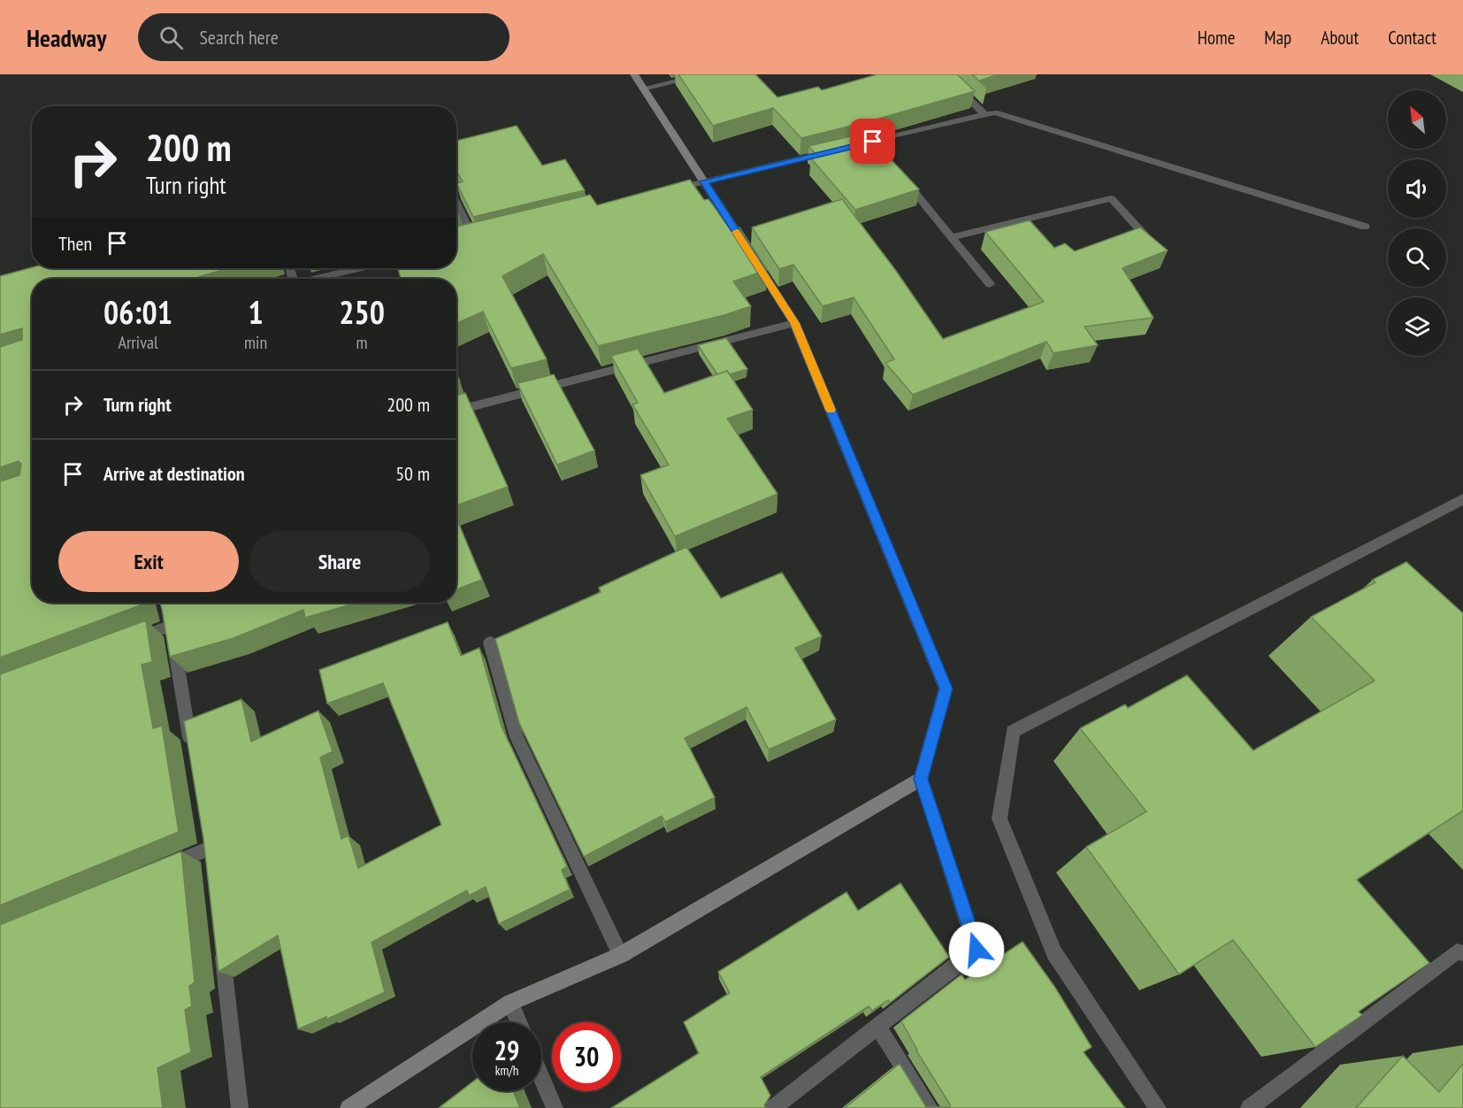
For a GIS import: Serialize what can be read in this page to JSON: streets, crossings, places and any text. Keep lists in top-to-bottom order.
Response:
{
  "north": "top left",
  "page": {
    "header": "Headway",
    "search": "Search here",
    "nav": [
      "Home",
      "Map",
      "About",
      "Contact"
    ],
    "turn": ["200 m", "Turn right"],
    "then": "Then",
    "eta": [
      "06:01",
      "Arrival",
      "1",
      "min",
      "250",
      "m"
    ],
    "list": [
      {
        "name": "Turn right",
        "value": "200 m"
      },
      {
        "name": "Arrive at destination",
        "value": "50 m"
      }
    ],
    "buttons": ["Exit", "Share"],
    "speed": "29 km/h",
    "limit": "30"
  }
}
